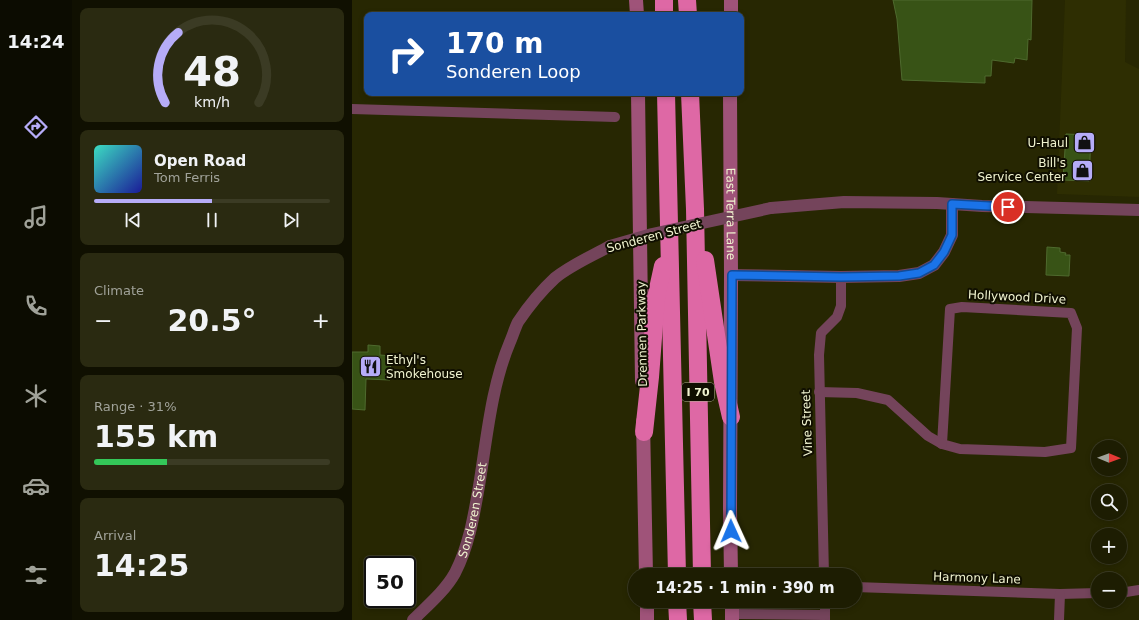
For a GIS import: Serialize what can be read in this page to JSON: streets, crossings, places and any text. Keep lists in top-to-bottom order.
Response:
{
  "streets": {
    "highway": ["I 70"],
    "main road": ["East Terra Lane", "Drennen Parkway"],
    "street": [
      "Sonderen Street",
      "Hollywood Drive",
      "Vine Street",
      "Harmony Lane"
    ]
  },
  "crossings": [
    ["Hollywood Drive", "Vine Street"]
  ],
  "places": {
    "shop": ["U-Haul", "Bill's Service Center"],
    "restaurant": ["Ethyl's Smokehouse"]
  },
  "north": "right",
  "page": {
    "tabs": "14:24",
    "turn": ["170 m", "Sonderen Loop"],
    "song": ["Open Road", "Tom Ferris"],
    "tile": [
      "Climate",
      ["Range · 31%", "155 km"],
      ["Arrival", "14:25"]
    ],
    "heat": ["−", "20.5°", "+"],
    "map_buttons": ["+", "−"],
    "limit": "50",
    "trip": "14:25 · 1 min · 390 m",
    "gauge": ["48", "km/h"]
  }
}
